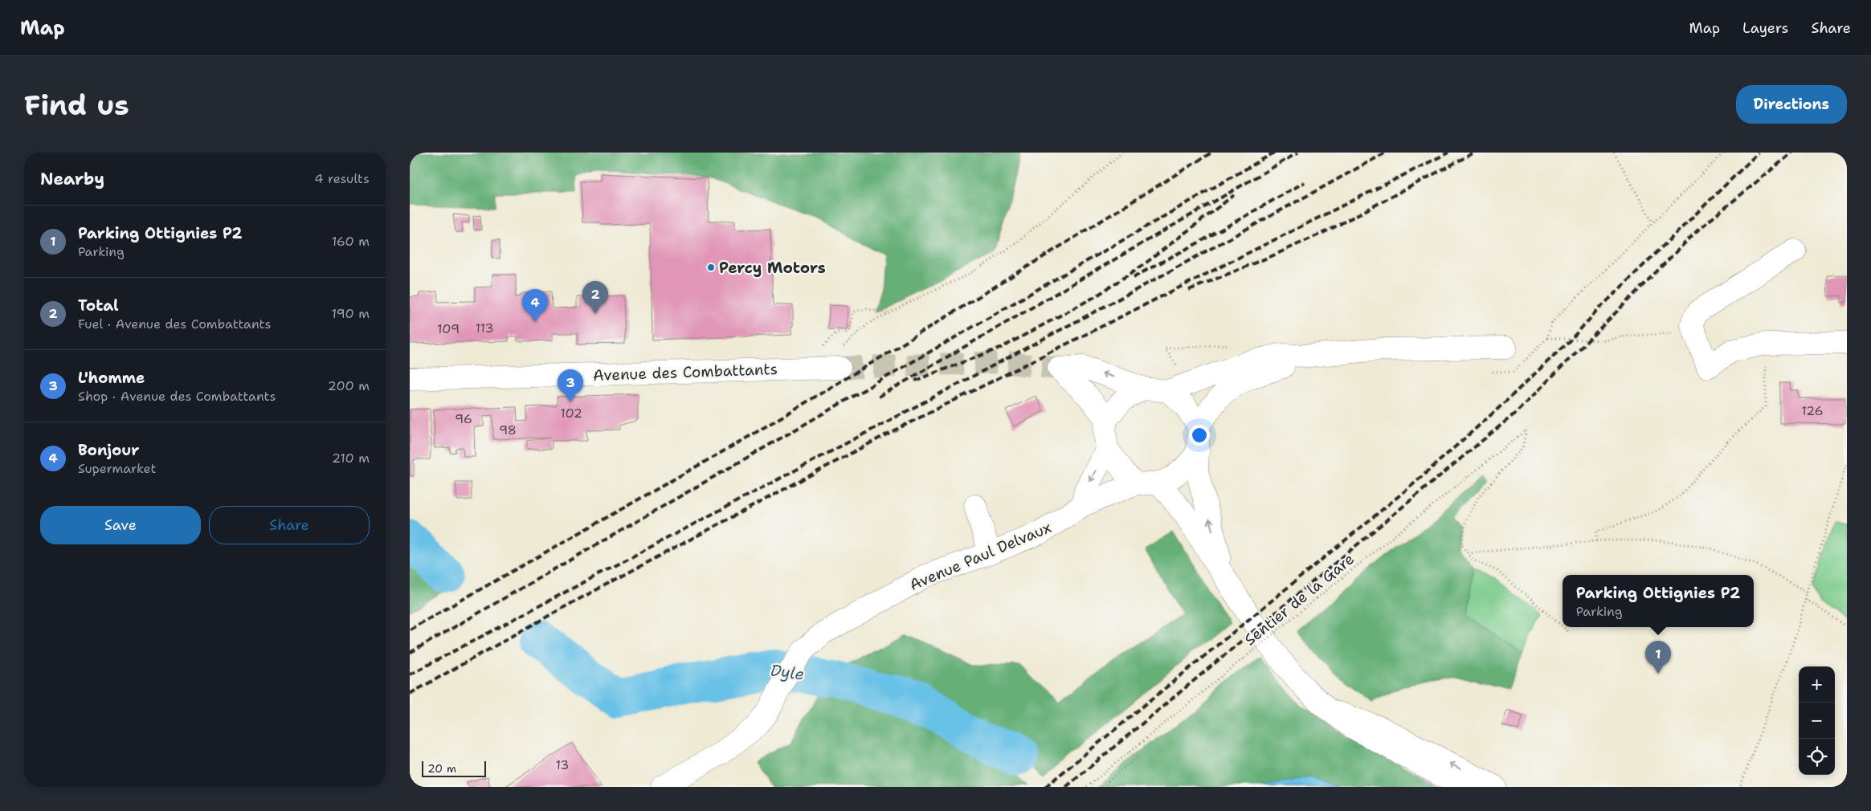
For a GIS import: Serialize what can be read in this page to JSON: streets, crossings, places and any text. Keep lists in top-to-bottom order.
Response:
{
  "streets": {
    "main road": ["Avenue des Combattants", "Avenue Paul Delvaux"],
    "path": ["Sentier de la Gare"]
  },
  "water": ["Dyle"],
  "places": ["Percy Motors"],
  "house_numbers": [
    "113",
    "109",
    "126",
    "102",
    "96",
    "98",
    "13"
  ],
  "scale_bar": "20 m",
  "page": {
    "header": "Map",
    "nav": ["Map", "Layers", "Share"],
    "buttons": [
      "Directions",
      ["Save", "Share"]
    ],
    "title": "Find us",
    "heading": ["Nearby", "4 results"],
    "list": [
      {
        "mark": "1",
        "name": "Parking Ottignies P2",
        "note": "Parking",
        "value": "160 m"
      },
      {
        "mark": "2",
        "name": "Total",
        "note": "Fuel · Avenue des Combattants",
        "value": "190 m"
      },
      {
        "mark": "3",
        "name": "L'homme",
        "note": "Shop · Avenue des Combattants",
        "value": "200 m"
      },
      {
        "mark": "4",
        "name": "Bonjour",
        "note": "Supermarket",
        "value": "210 m"
      }
    ],
    "pins": [
      "2",
      "4",
      "3",
      "1"
    ],
    "popup": ["Parking Ottignies P2", "Parking"],
    "map_buttons": ["+", "−"],
    "scale": "20 m"
  }
}
